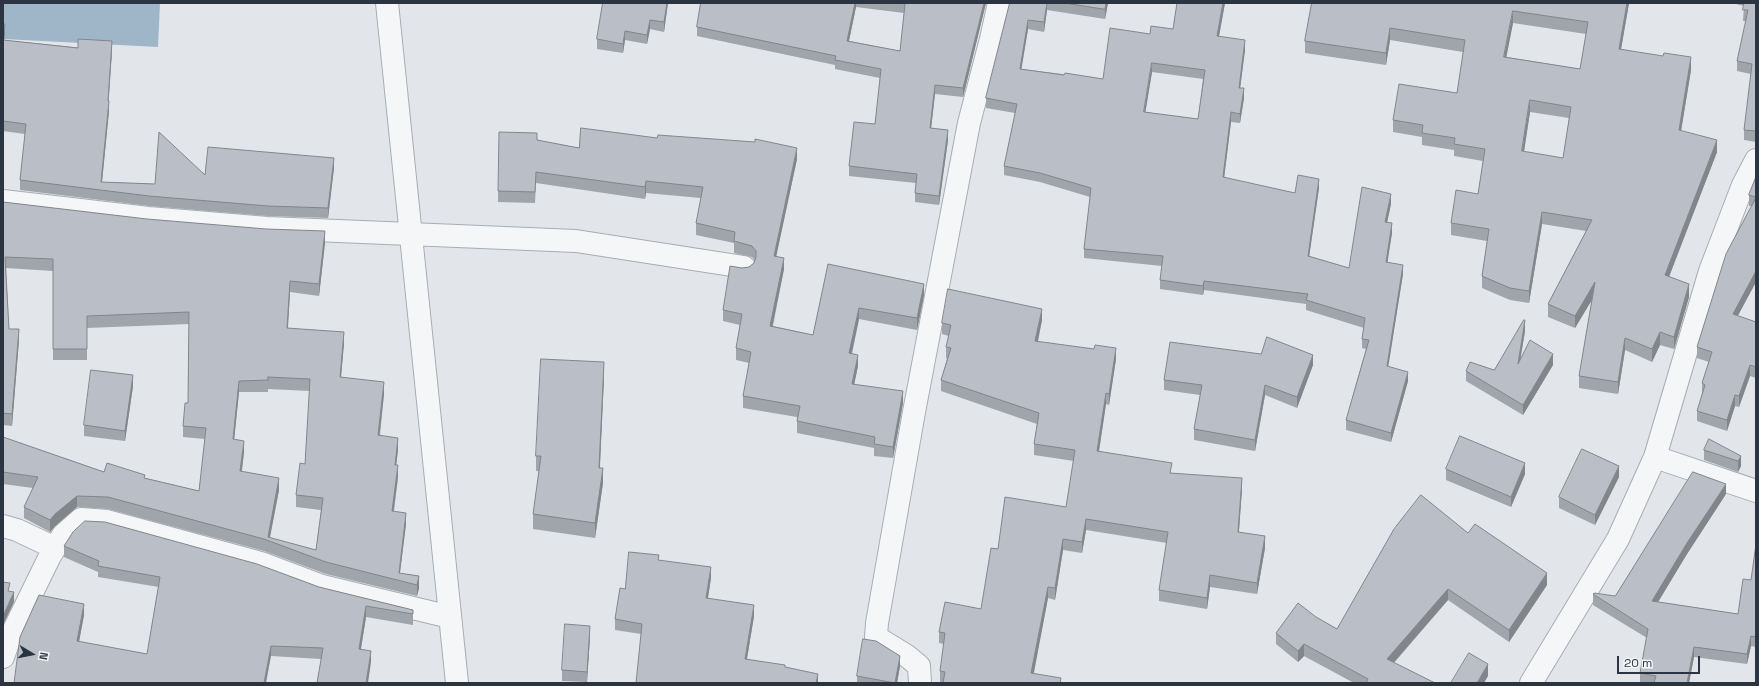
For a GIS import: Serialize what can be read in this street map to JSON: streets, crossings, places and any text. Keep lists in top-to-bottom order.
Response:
{
  "scale_bar": "20 m",
  "north": "right"
}
